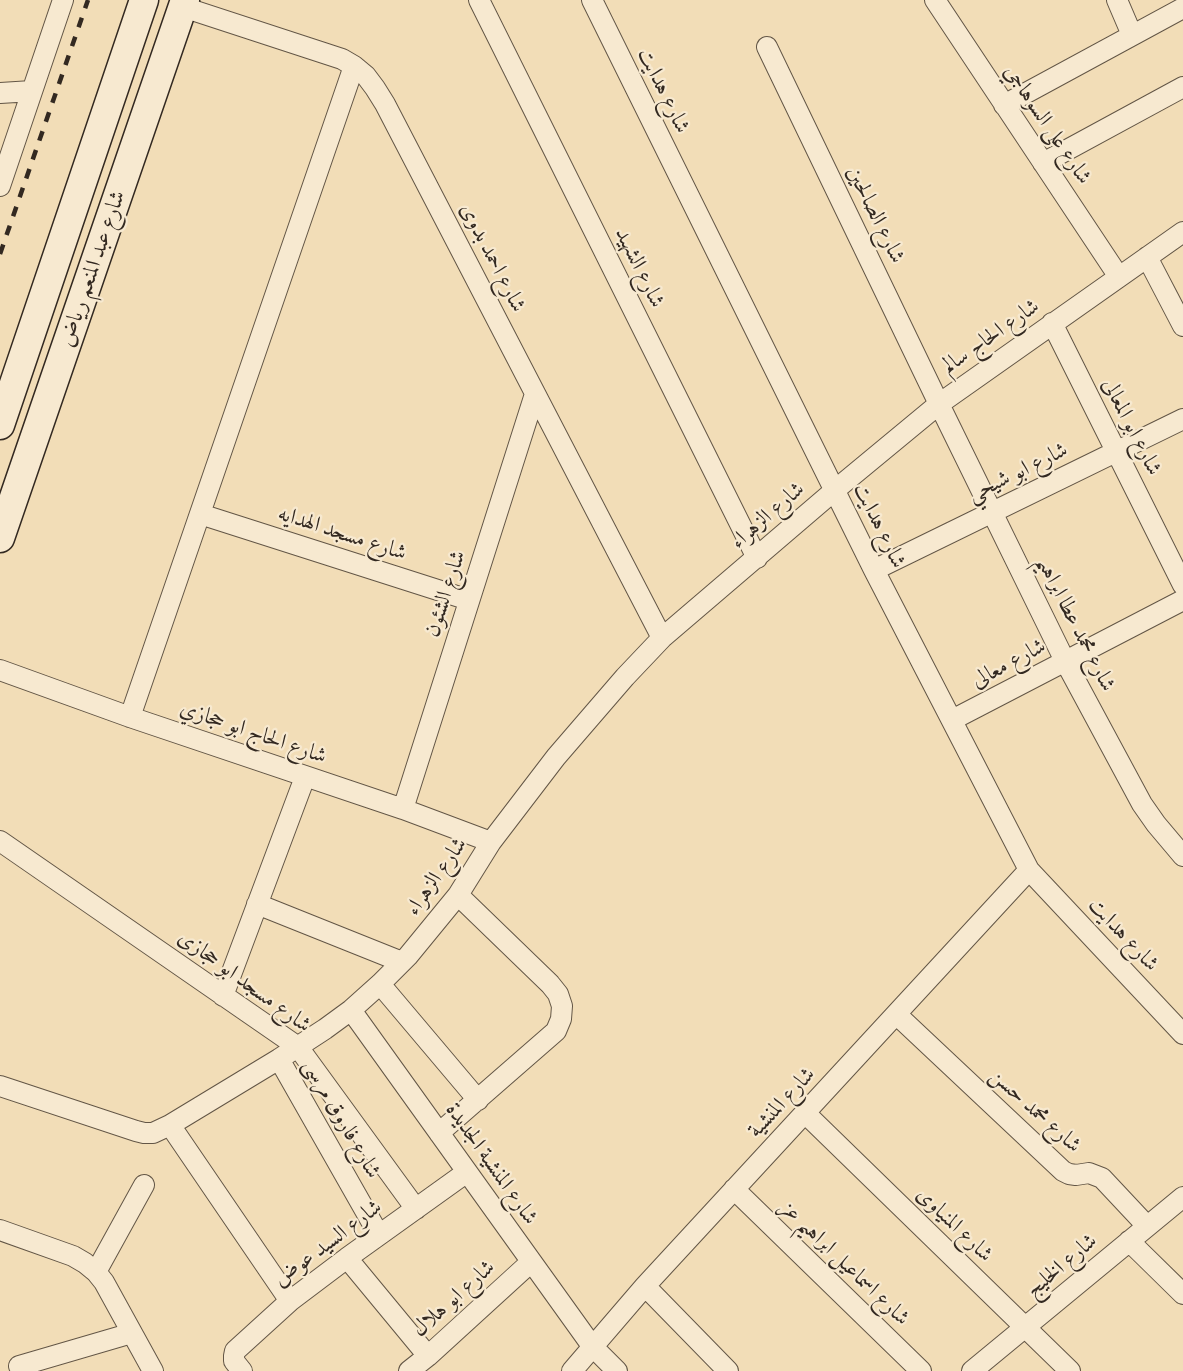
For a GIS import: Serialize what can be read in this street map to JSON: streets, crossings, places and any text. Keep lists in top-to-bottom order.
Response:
{
  "streets": {
    "main road": ["شارع عبد المنعم رياض"],
    "street": [
      "شارع هدايت",
      "شارع على السوهاجي",
      "شارع الصالحين",
      "شارع احمد بدوى",
      "شارع الشهيد",
      "شارع الحاج سالم",
      "شارع ابو المعالى",
      "شارع ابو شيحي",
      "شارع الزهراء",
      "شارع مسجد الهدايه",
      "شارع الشئون",
      "شارع محمد عطا ابراهيم",
      "شارع معالى",
      "شارع الحاج ابو حجازي",
      "شارع مسجد ابو حجازى",
      "شارع المنشية",
      "شارع محمد حسن",
      "شارع فاروق مرسى",
      "شارع المنشية الجديدة",
      "شارع المنياوى",
      "شارع السيد عوض",
      "شارع اسماعيل ابراهيم عز",
      "شارع الخليج",
      "شارع ابو هلال"
    ]
  },
  "crossings": [
    ["شارع هدايت", "شارع الحاج سالم"],
    ["شارع هدايت", "شارع ابو شيحي"],
    ["شارع هدايت", "شارع الزهراء"],
    ["شارع هدايت", "شارع معالى"],
    ["شارع هدايت", "شارع المنشية"],
    ["شارع على السوهاجي", "شارع الحاج سالم"],
    ["شارع الصالحين", "شارع الحاج سالم"],
    ["شارع الصالحين", "شارع محمد عطا ابراهيم"],
    ["شارع احمد بدوى", "شارع عبد المنعم رياض"],
    ["شارع احمد بدوى", "شارع الزهراء"],
    ["شارع احمد بدوى", "شارع الشئون"],
    ["شارع الشهيد", "شارع الزهراء"],
    ["شارع الحاج سالم", "شارع ابو المعالى"],
    ["شارع الحاج سالم", "شارع الزهراء"],
    ["شارع الحاج سالم", "شارع محمد عطا ابراهيم"],
    ["شارع ابو المعالى", "شارع ابو شيحي"],
    ["شارع ابو شيحي", "شارع محمد عطا ابراهيم"],
    ["شارع الزهراء", "شارع الحاج ابو حجازي"],
    ["شارع الزهراء", "شارع مسجد ابو حجازى"],
    ["شارع الزهراء", "شارع فاروق مرسى"],
    ["شارع الزهراء", "شارع المنشية الجديدة"],
    ["شارع مسجد الهدايه", "شارع الشئون"],
    ["شارع الشئون", "شارع الحاج ابو حجازي"],
    ["شارع محمد عطا ابراهيم", "شارع معالى"],
    ["شارع مسجد ابو حجازى", "شارع السيد عوض"],
    ["شارع المنشية", "شارع محمد حسن"],
    ["شارع المنشية", "شارع المنشية الجديدة"],
    ["شارع المنشية", "شارع المنياوى"],
    ["شارع المنشية", "شارع اسماعيل ابراهيم عز"],
    ["شارع محمد حسن", "شارع الخليج"],
    ["شارع فاروق مرسى", "شارع السيد عوض"],
    ["شارع المنشية الجديدة", "شارع السيد عوض"],
    ["شارع المنشية الجديدة", "شارع ابو هلال"],
    ["شارع المنياوى", "شارع الخليج"]
  ]
}
